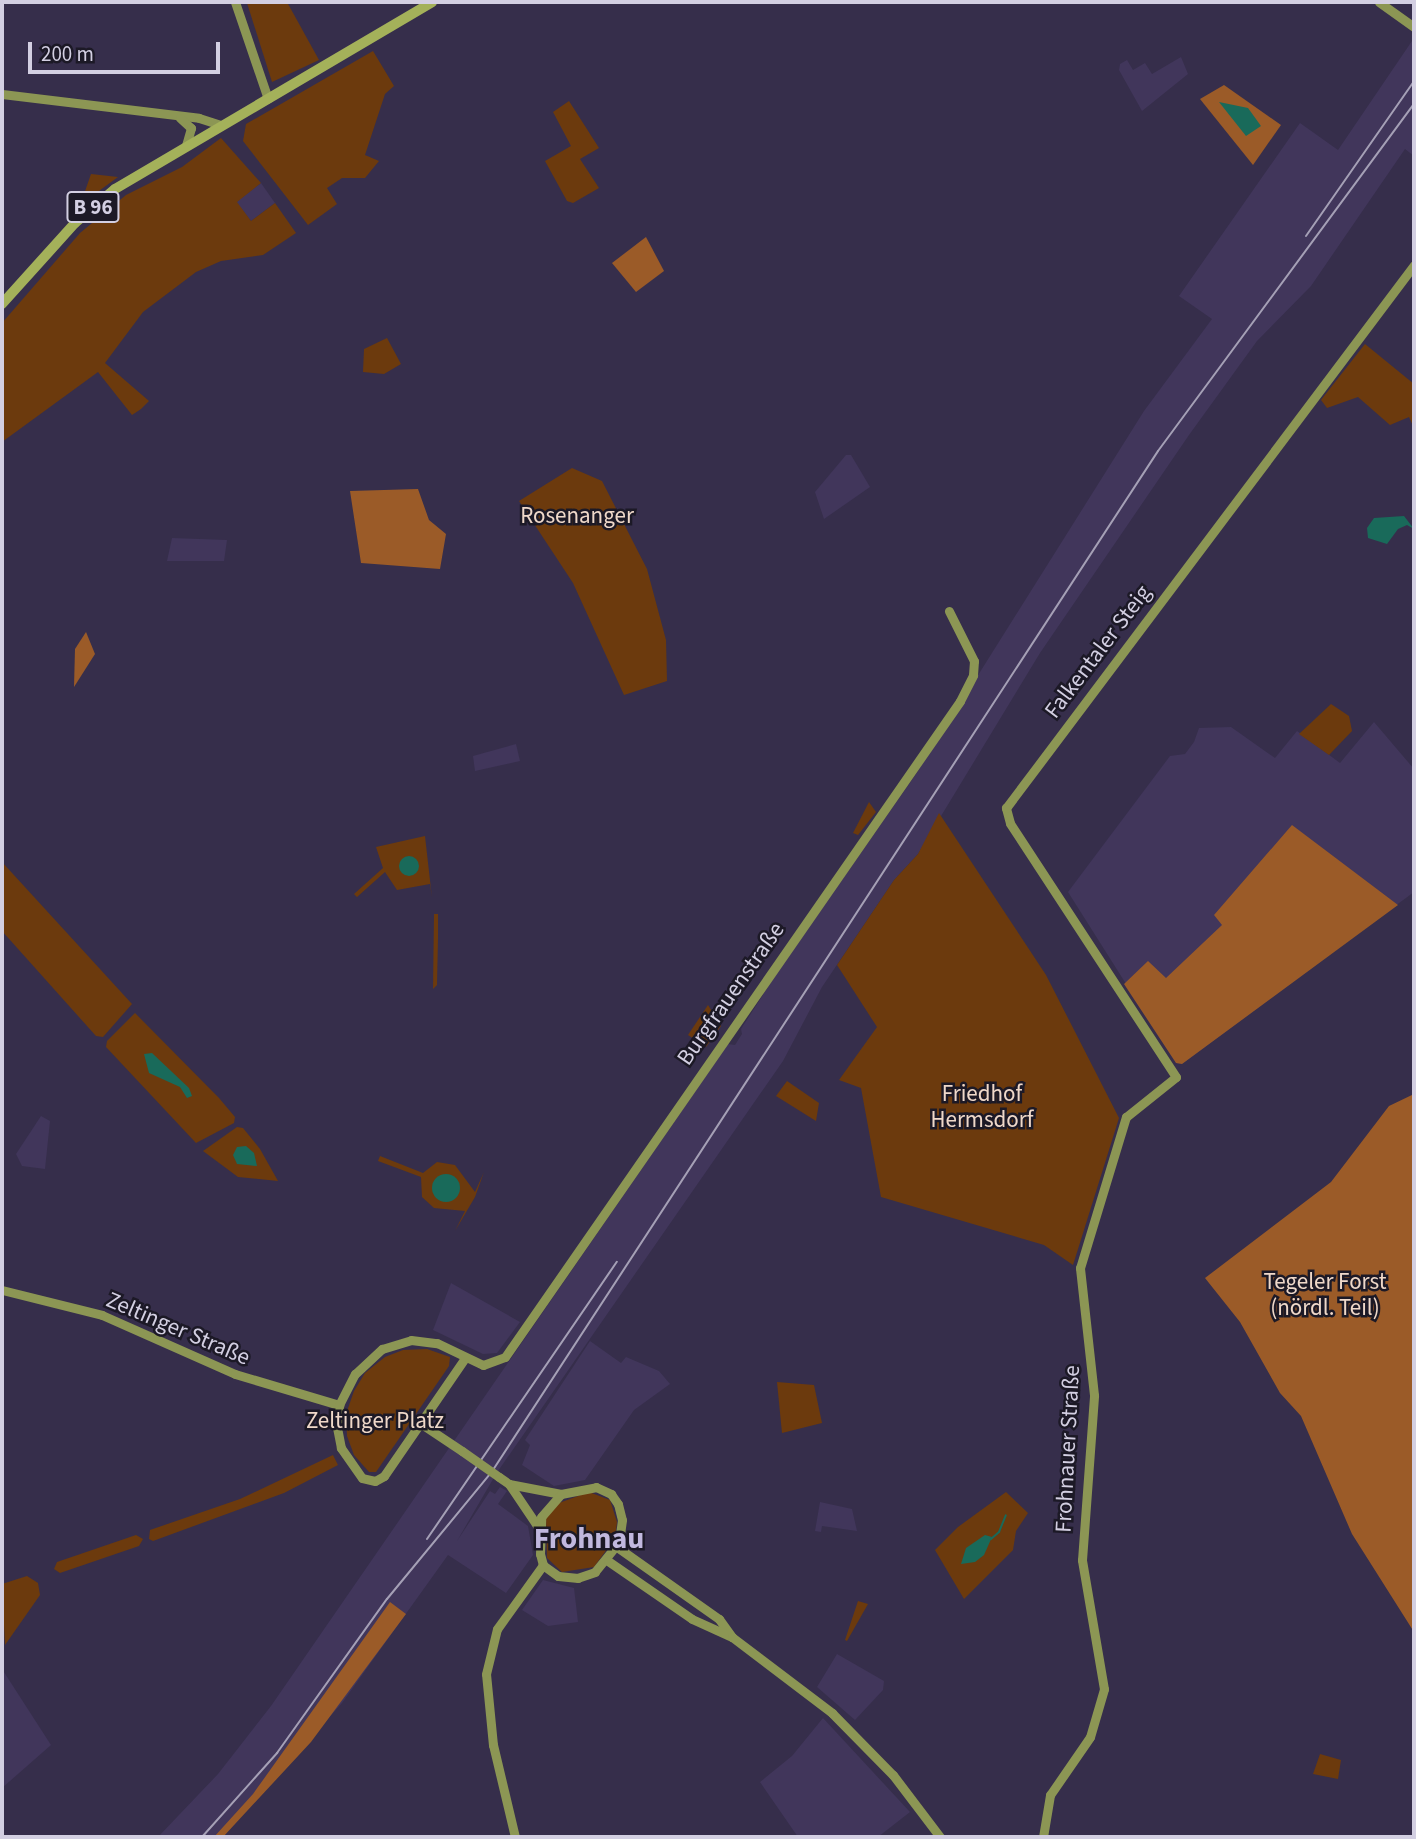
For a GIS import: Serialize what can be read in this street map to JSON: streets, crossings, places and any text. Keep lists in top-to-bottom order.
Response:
{
  "streets": {
    "main road": ["B 96"],
    "street": [
      "Falkentaler Steig",
      "Burgfrauenstraße",
      "Zeltinger Straße",
      "Frohnauer Straße"
    ]
  },
  "crossings": [
    ["Falkentaler Steig", "Frohnauer Straße"]
  ],
  "districts": ["Frohnau"],
  "parks": [
    "Rosenanger",
    "Friedhof Hermsdorf",
    "Tegeler Forst (nördl. Teil)",
    "Zeltinger Platz"
  ],
  "scale_bar": "200 m"
}
